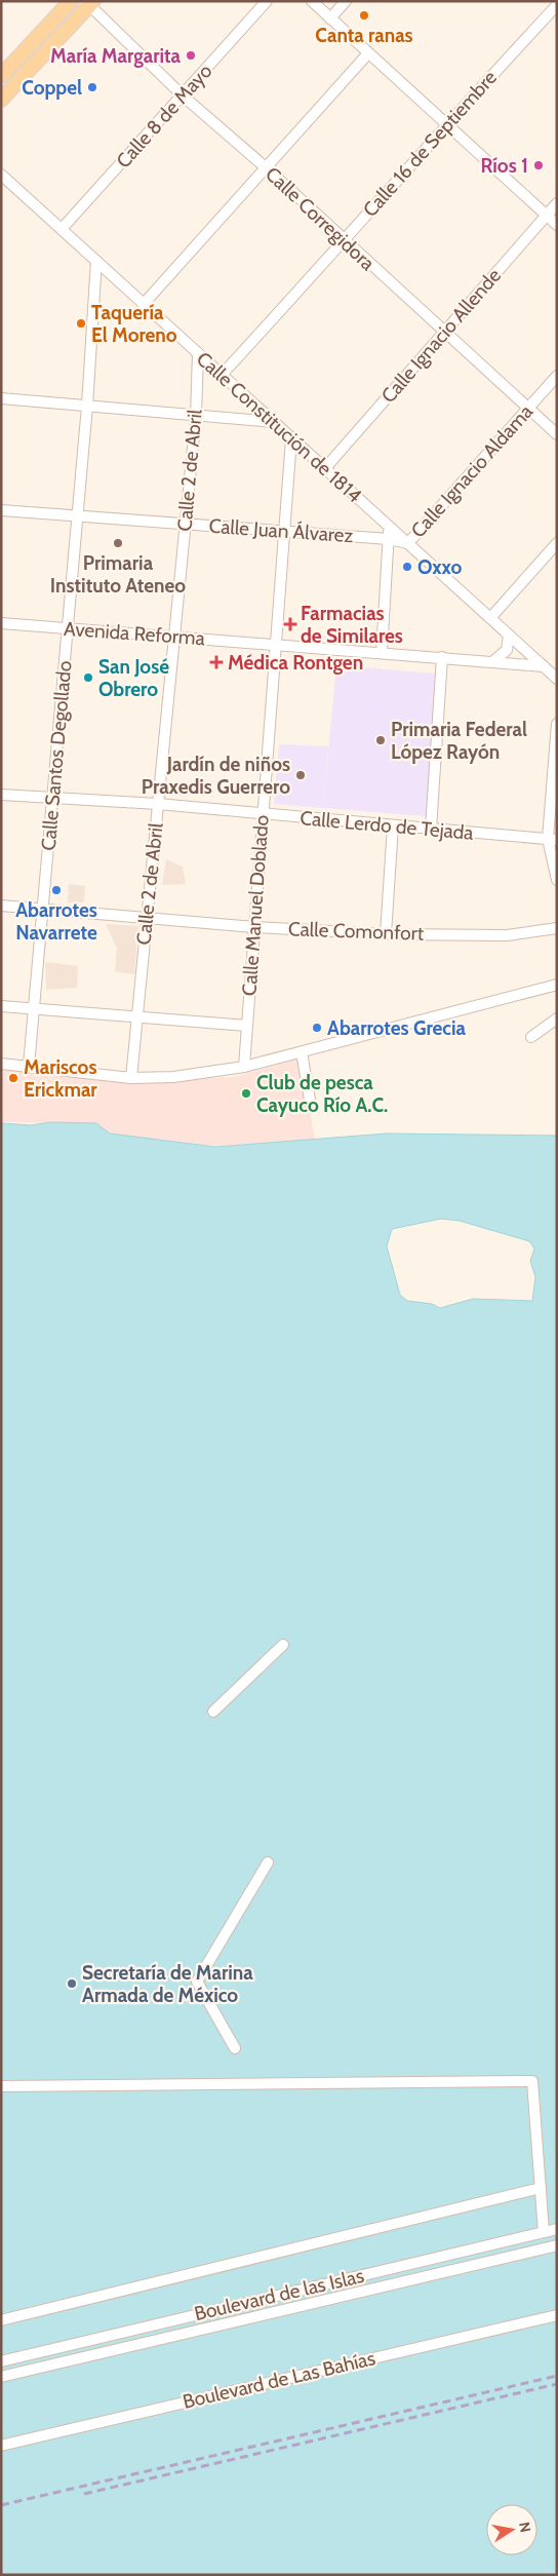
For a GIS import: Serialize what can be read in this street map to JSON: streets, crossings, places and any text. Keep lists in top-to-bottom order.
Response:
{
  "streets": {
    "street": [
      "Calle 8 de Mayo",
      "Calle 16 de Septiembre",
      "Calle Corregidora",
      "Calle Ignacio Allende",
      "Calle Constitución de 1814",
      "Calle 2 de Abril",
      "Calle Ignacio Aldama",
      "Calle Juan Álvarez",
      "Avenida Reforma",
      "Calle Santos Degollado",
      "Calle Lerdo de Tejada",
      "Calle Manuel Doblado",
      "Calle Comonfort",
      "Boulevard de las Islas",
      "Boulevard de Las Bahías"
    ]
  },
  "crossings": [
    ["Calle 8 de Mayo", "Calle Corregidora"],
    ["Calle 8 de Mayo", "Calle Constitución de 1814"],
    ["Calle 16 de Septiembre", "Calle Corregidora"],
    ["Calle 16 de Septiembre", "Calle Constitución de 1814"],
    ["Calle Corregidora", "Calle Ignacio Allende"],
    ["Calle Corregidora", "Calle Ignacio Aldama"],
    ["Calle Ignacio Allende", "Calle Constitución de 1814"],
    ["Calle Constitución de 1814", "Calle 2 de Abril"],
    ["Calle Constitución de 1814", "Calle Ignacio Aldama"],
    ["Calle Constitución de 1814", "Calle Juan Álvarez"],
    ["Calle Constitución de 1814", "Avenida Reforma"],
    ["Calle Constitución de 1814", "Calle Santos Degollado"],
    ["Calle Constitución de 1814", "Calle Manuel Doblado"],
    ["Calle 2 de Abril", "Calle Juan Álvarez"],
    ["Calle 2 de Abril", "Avenida Reforma"],
    ["Calle 2 de Abril", "Calle Lerdo de Tejada"],
    ["Calle 2 de Abril", "Calle Comonfort"],
    ["Calle Ignacio Aldama", "Calle Juan Álvarez"],
    ["Calle Juan Álvarez", "Calle Santos Degollado"],
    ["Calle Juan Álvarez", "Calle Manuel Doblado"],
    ["Avenida Reforma", "Calle Santos Degollado"],
    ["Avenida Reforma", "Calle Manuel Doblado"],
    ["Calle Santos Degollado", "Calle Lerdo de Tejada"],
    ["Calle Santos Degollado", "Calle Comonfort"],
    ["Calle Lerdo de Tejada", "Calle Manuel Doblado"],
    ["Calle Manuel Doblado", "Calle Comonfort"]
  ],
  "places": {
    "other": [
      "Canta ranas",
      "María Margarita",
      "Coppel",
      "Ríos 1",
      "Taquería El Moreno",
      "Primaria Instituto Ateneo",
      "Oxxo",
      "San José Obrero",
      "Primaria Federal López Rayón",
      "Jardín de niños Praxedis Guerrero",
      "Abarrotes Navarrete",
      "Abarrotes Grecia",
      "Mariscos Erickmar",
      "Club de pesca Cayuco Río A.C.",
      "Secretaría de Marina Armada de México"
    ],
    "health": ["Farmacias de Similares", "Médica Rontgen"]
  },
  "north": "right"
}
